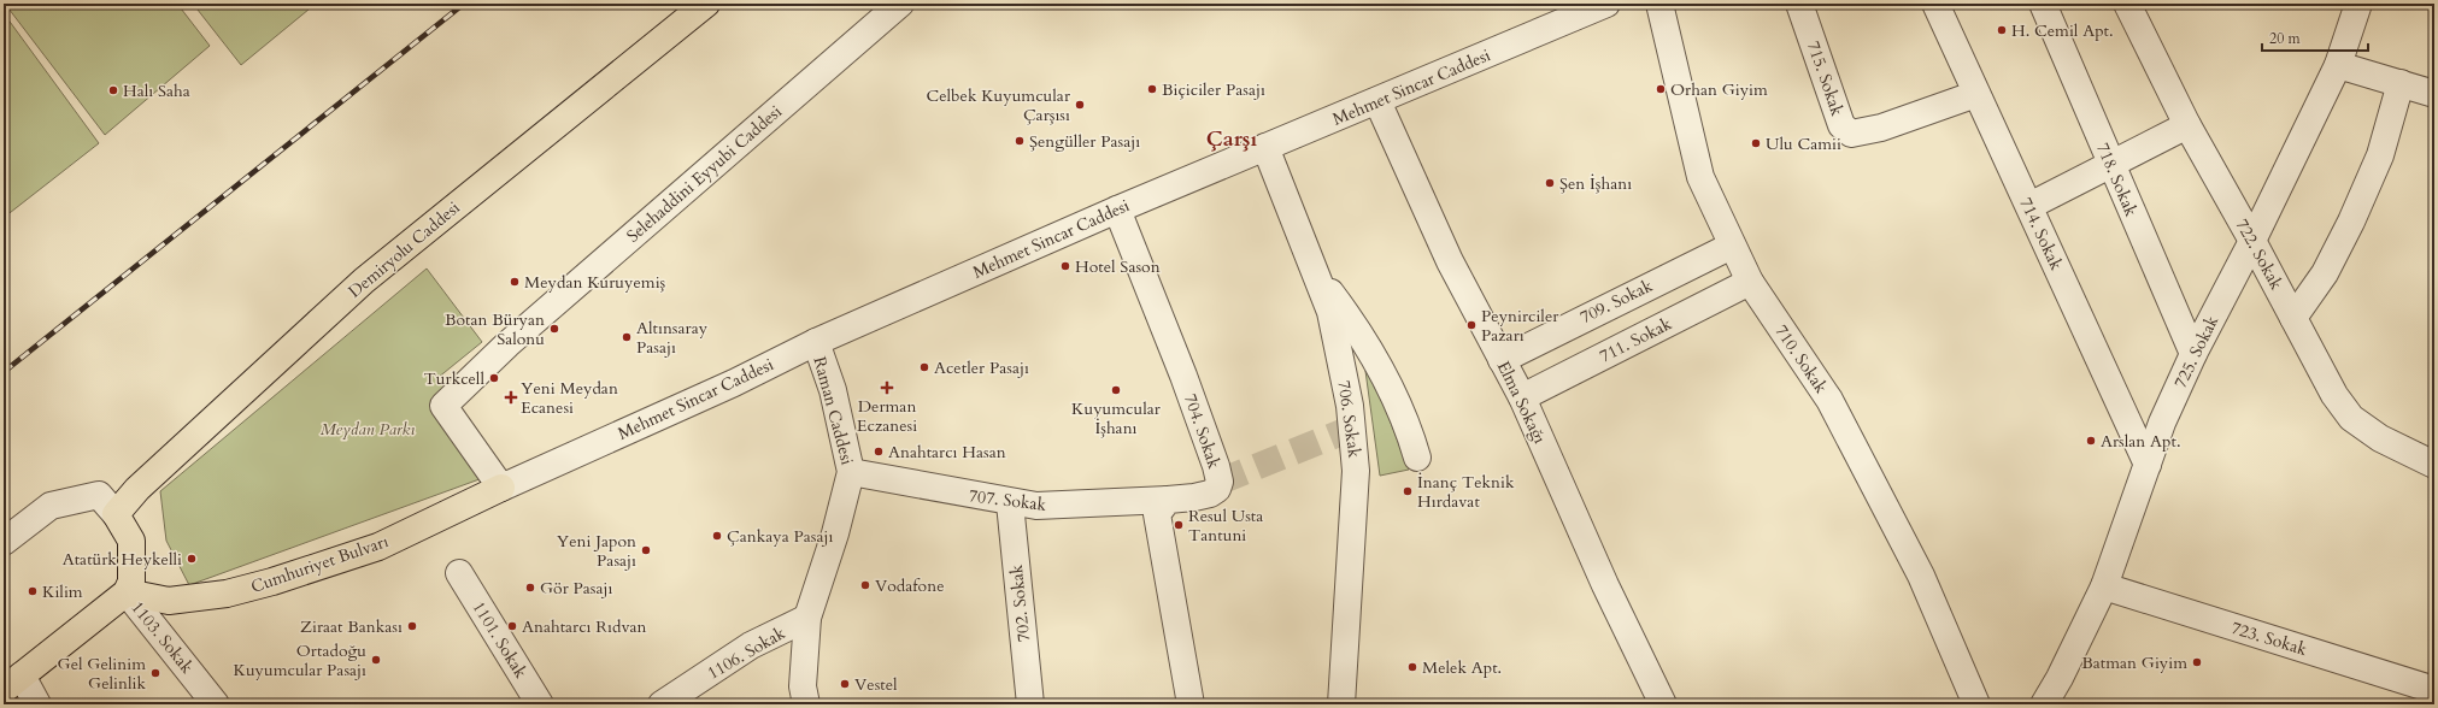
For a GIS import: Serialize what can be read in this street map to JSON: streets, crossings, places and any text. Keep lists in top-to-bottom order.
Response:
{
  "streets": {
    "main road": ["Demiryolu Caddesi", "Cumhuriyet Bulvarı"],
    "street": [
      "715. Sokak",
      "Mehmet Sincar Caddesi",
      "Selehaddini Eyyubi Caddesi",
      "718. Sokak",
      "714. Sokak",
      "722. Sokak",
      "709. Sokak",
      "711. Sokak",
      "725. Sokak",
      "710. Sokak",
      "Elma Sokağı",
      "Raman Caddesi",
      "706. Sokak",
      "704. Sokak",
      "707. Sokak",
      "702. Sokak",
      "1103. Sokak",
      "723. Sokak",
      "1101. Sokak",
      "1106. Sokak"
    ]
  },
  "crossings": [
    ["715. Sokak", "714. Sokak"],
    ["Mehmet Sincar Caddesi", "Selehaddini Eyyubi Caddesi"],
    ["Mehmet Sincar Caddesi", "Elma Sokağı"],
    ["Mehmet Sincar Caddesi", "Raman Caddesi"],
    ["Mehmet Sincar Caddesi", "706. Sokak"],
    ["Mehmet Sincar Caddesi", "704. Sokak"],
    ["Mehmet Sincar Caddesi", "Cumhuriyet Bulvarı"],
    ["Selehaddini Eyyubi Caddesi", "Cumhuriyet Bulvarı"],
    ["718. Sokak", "725. Sokak"],
    ["714. Sokak", "725. Sokak"],
    ["722. Sokak", "725. Sokak"],
    ["709. Sokak", "710. Sokak"],
    ["709. Sokak", "Elma Sokağı"],
    ["711. Sokak", "710. Sokak"],
    ["711. Sokak", "Elma Sokağı"],
    ["725. Sokak", "723. Sokak"],
    ["Raman Caddesi", "707. Sokak"],
    ["Raman Caddesi", "1106. Sokak"],
    ["704. Sokak", "707. Sokak"],
    ["707. Sokak", "702. Sokak"],
    ["Cumhuriyet Bulvarı", "1103. Sokak"]
  ],
  "districts": ["Çarşı"],
  "parks": ["Meydan Parkı"],
  "places": {
    "other": [
      "H. Cemil Apt.",
      "Biçiciler Pasajı",
      "Orhan Giyim",
      "Halı Saha",
      "Celbek Kuyumcular Çarşısı",
      "Şengüller Pasajı",
      "Ulu Camii",
      "Şen İşhanı",
      "Hotel Sason",
      "Meydan Kuruyemiş",
      "Peynirciler Pazarı",
      "Botan Büryan Salonu",
      "Altınsaray Pasajı",
      "Acetler Pasajı",
      "Turkcell",
      "Kuyumcular İşhanı",
      "Arslan Apt.",
      "Anahtarcı Hasan",
      "İnanç Teknik Hırdavat",
      "Resul Usta Tantuni",
      "Çankaya Pasajı",
      "Yeni Japon Pasajı",
      "Atatürk Heykelli",
      "Vodafone",
      "Gör Pasajı",
      "Kilim",
      "Ziraat Bankası",
      "Anahtarcı Rıdvan",
      "Ortadoğu Kuyumcular Pasajı",
      "Batman Giyim",
      "Melek Apt.",
      "Gel Gelinim Gelinlik",
      "Vestel"
    ],
    "health": ["Derman Eczanesi", "Yeni Meydan Ecanesi"]
  },
  "scale_bar": "20 m"
}
